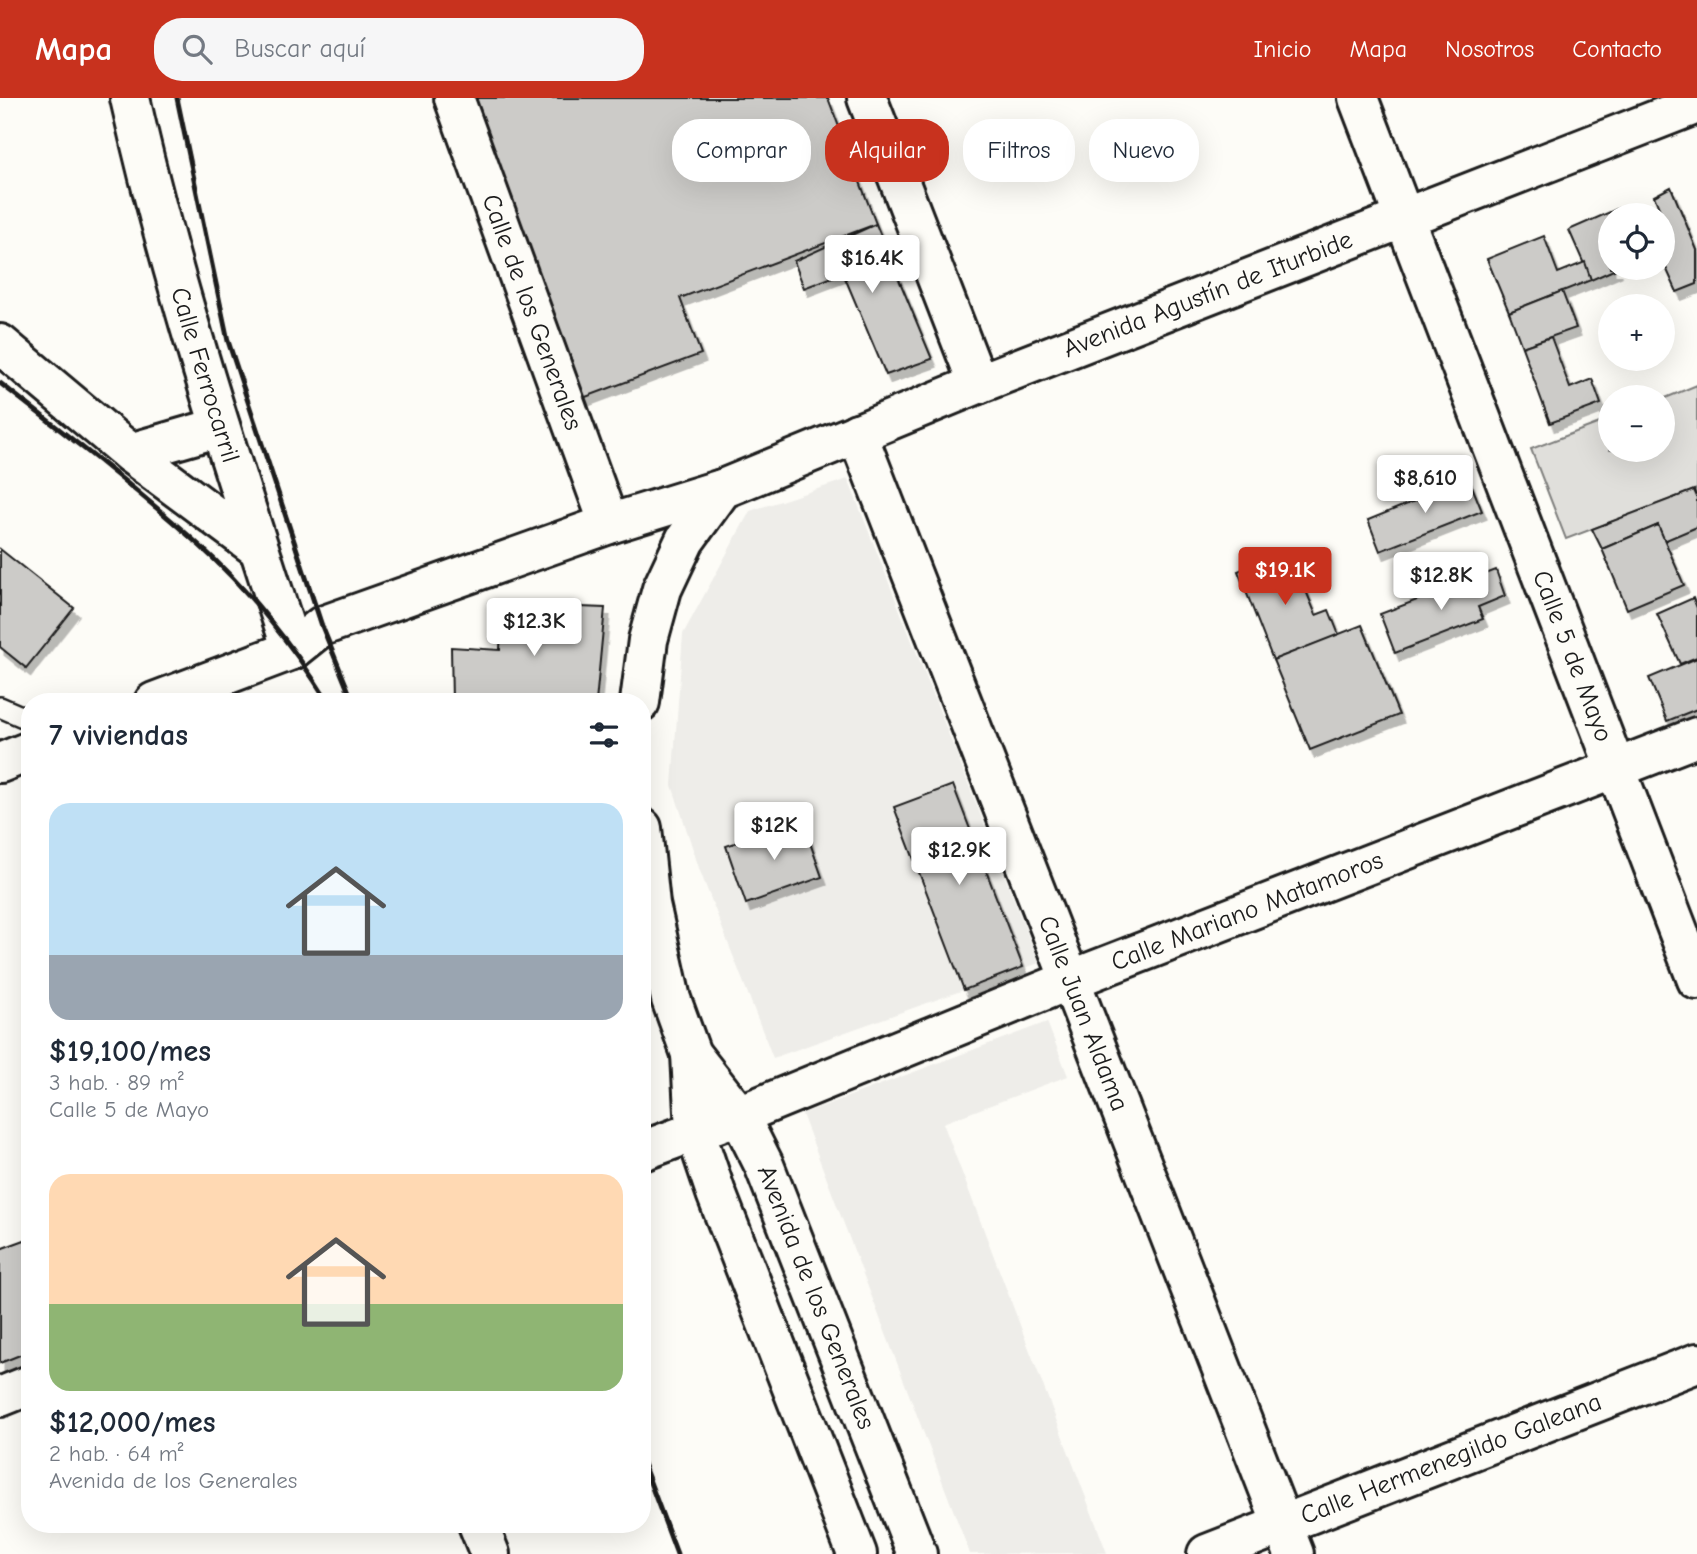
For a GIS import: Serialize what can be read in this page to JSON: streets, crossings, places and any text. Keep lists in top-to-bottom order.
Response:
{
  "streets": {
    "street": [
      "Avenida Agustín de Iturbide",
      "Calle de los Generales",
      "Calle Ferrocarril",
      "Calle 5 de Mayo",
      "Calle Mariano Matamoros",
      "Calle Juan Aldama",
      "Avenida de los Generales",
      "Calle Hermenegildo Galeana"
    ]
  },
  "crossings": [
    ["Avenida Agustín de Iturbide", "Calle de los Generales"],
    ["Avenida Agustín de Iturbide", "Calle Ferrocarril"],
    ["Avenida Agustín de Iturbide", "Calle 5 de Mayo"],
    ["Avenida Agustín de Iturbide", "Calle Juan Aldama"],
    ["Calle 5 de Mayo", "Calle Mariano Matamoros"],
    ["Calle Mariano Matamoros", "Calle Juan Aldama"],
    ["Calle Mariano Matamoros", "Avenida de los Generales"],
    ["Calle Juan Aldama", "Calle Hermenegildo Galeana"]
  ],
  "page": {
    "header": "Mapa",
    "search": "Buscar aquí",
    "nav": [
      "Inicio",
      "Mapa",
      "Nosotros",
      "Contacto"
    ],
    "chip": [
      "Comprar",
      "Alquilar",
      "Filtros",
      "Nuevo"
    ],
    "map_buttons": ["+", "−"],
    "price": [
      "$16.4K",
      "$8,610",
      "$19.1K",
      "$12.8K",
      "$12.3K",
      "$12K",
      "$12.9K"
    ],
    "heading": "7 viviendas",
    "list": [
      {
        "name": "$19,100/mes",
        "note": "3 hab. · 89 m² · Calle 5 de Mayo"
      },
      {
        "name": "$12,000/mes",
        "note": "2 hab. · 64 m² · Avenida de los Generales"
      }
    ]
  }
}
